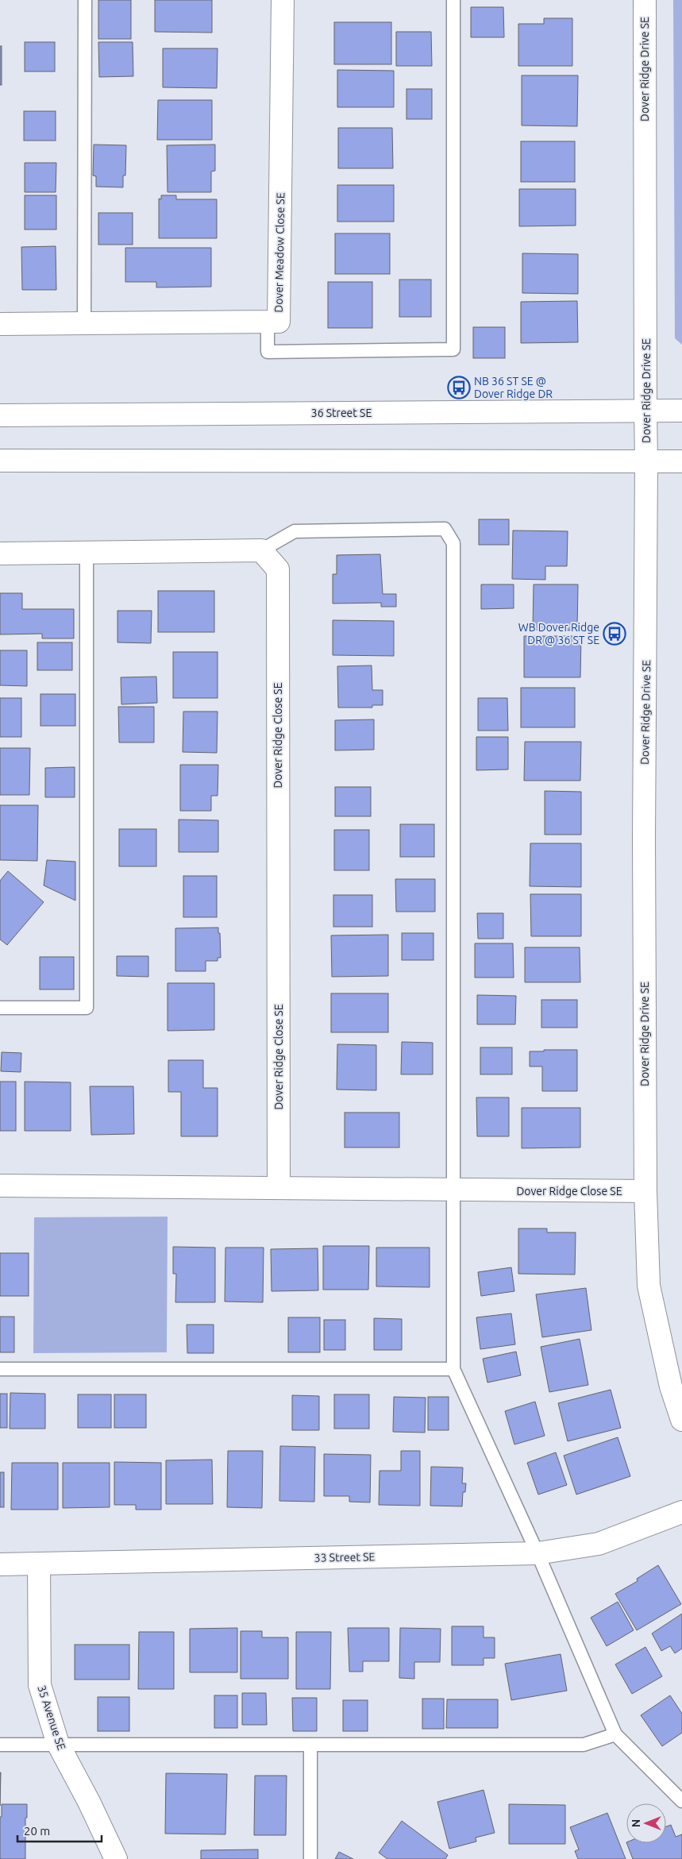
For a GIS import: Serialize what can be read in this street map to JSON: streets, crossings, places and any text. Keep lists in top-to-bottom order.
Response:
{
  "streets": {
    "street": [
      "Dover Ridge Drive SE",
      "Dover Meadow Close SE",
      "36 Street SE",
      "Dover Ridge Close SE",
      "33 Street SE",
      "35 Avenue SE"
    ]
  },
  "crossings": [
    ["Dover Ridge Drive SE", "36 Street SE"],
    ["Dover Ridge Drive SE", "Dover Ridge Close SE"],
    ["33 Street SE", "35 Avenue SE"]
  ],
  "places": {
    "bus stop": ["NB 36 ST SE @ Dover Ridge DR", "WB Dover Ridge DR @ 36 ST SE"]
  },
  "scale_bar": "20 m",
  "north": "left"
}
